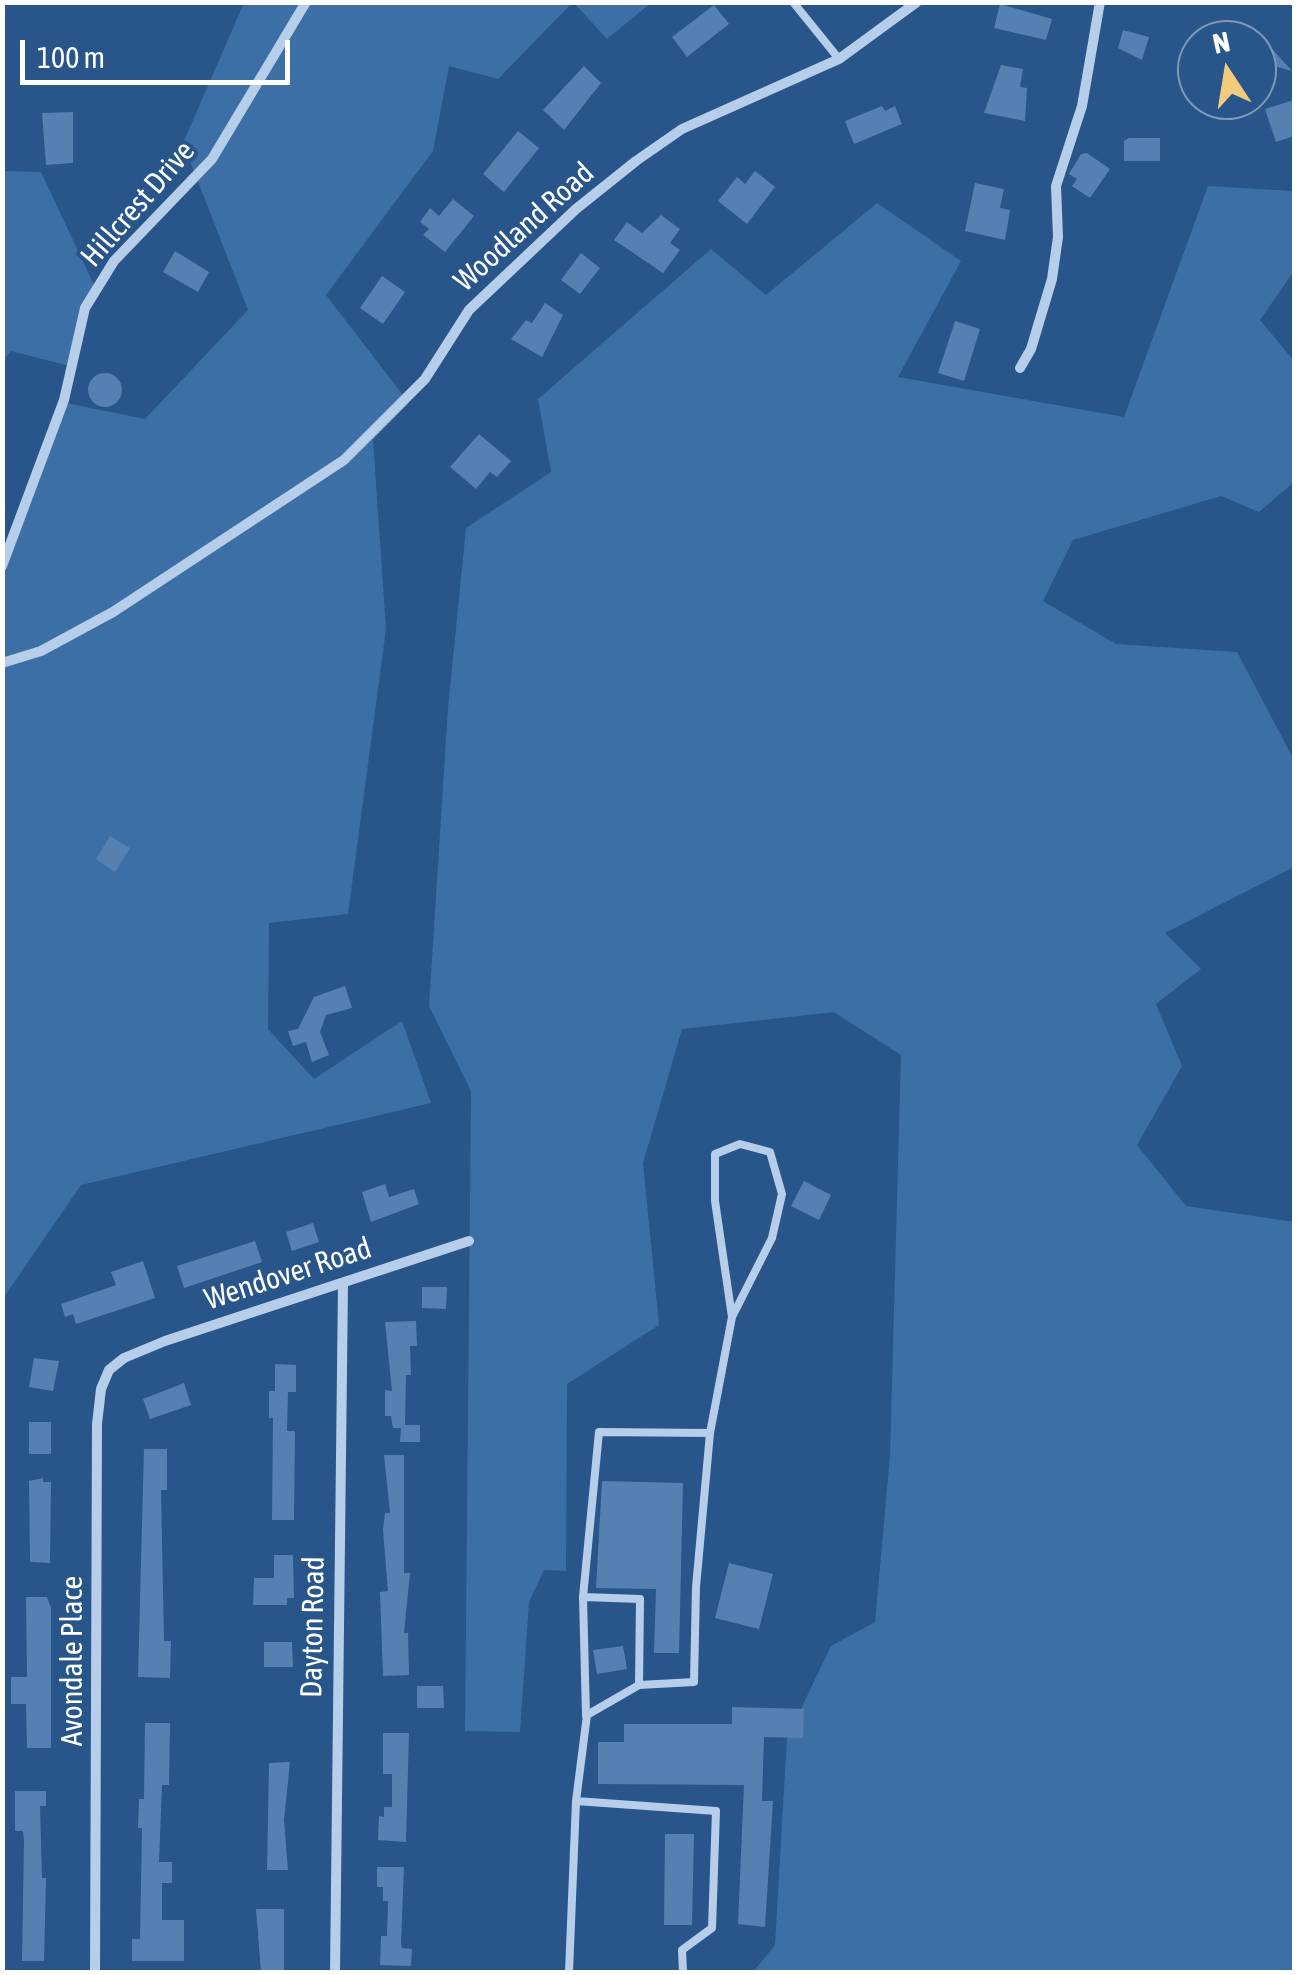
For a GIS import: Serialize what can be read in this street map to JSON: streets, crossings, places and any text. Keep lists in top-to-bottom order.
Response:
{
  "streets": {
    "street": [
      "Hillcrest Drive",
      "Woodland Road",
      "Wendover Road",
      "Dayton Road",
      "Avondale Place"
    ]
  },
  "crossings": [
    ["Wendover Road", "Dayton Road"],
    ["Wendover Road", "Avondale Place"]
  ],
  "scale_bar": "100 m",
  "north": "top"
}
